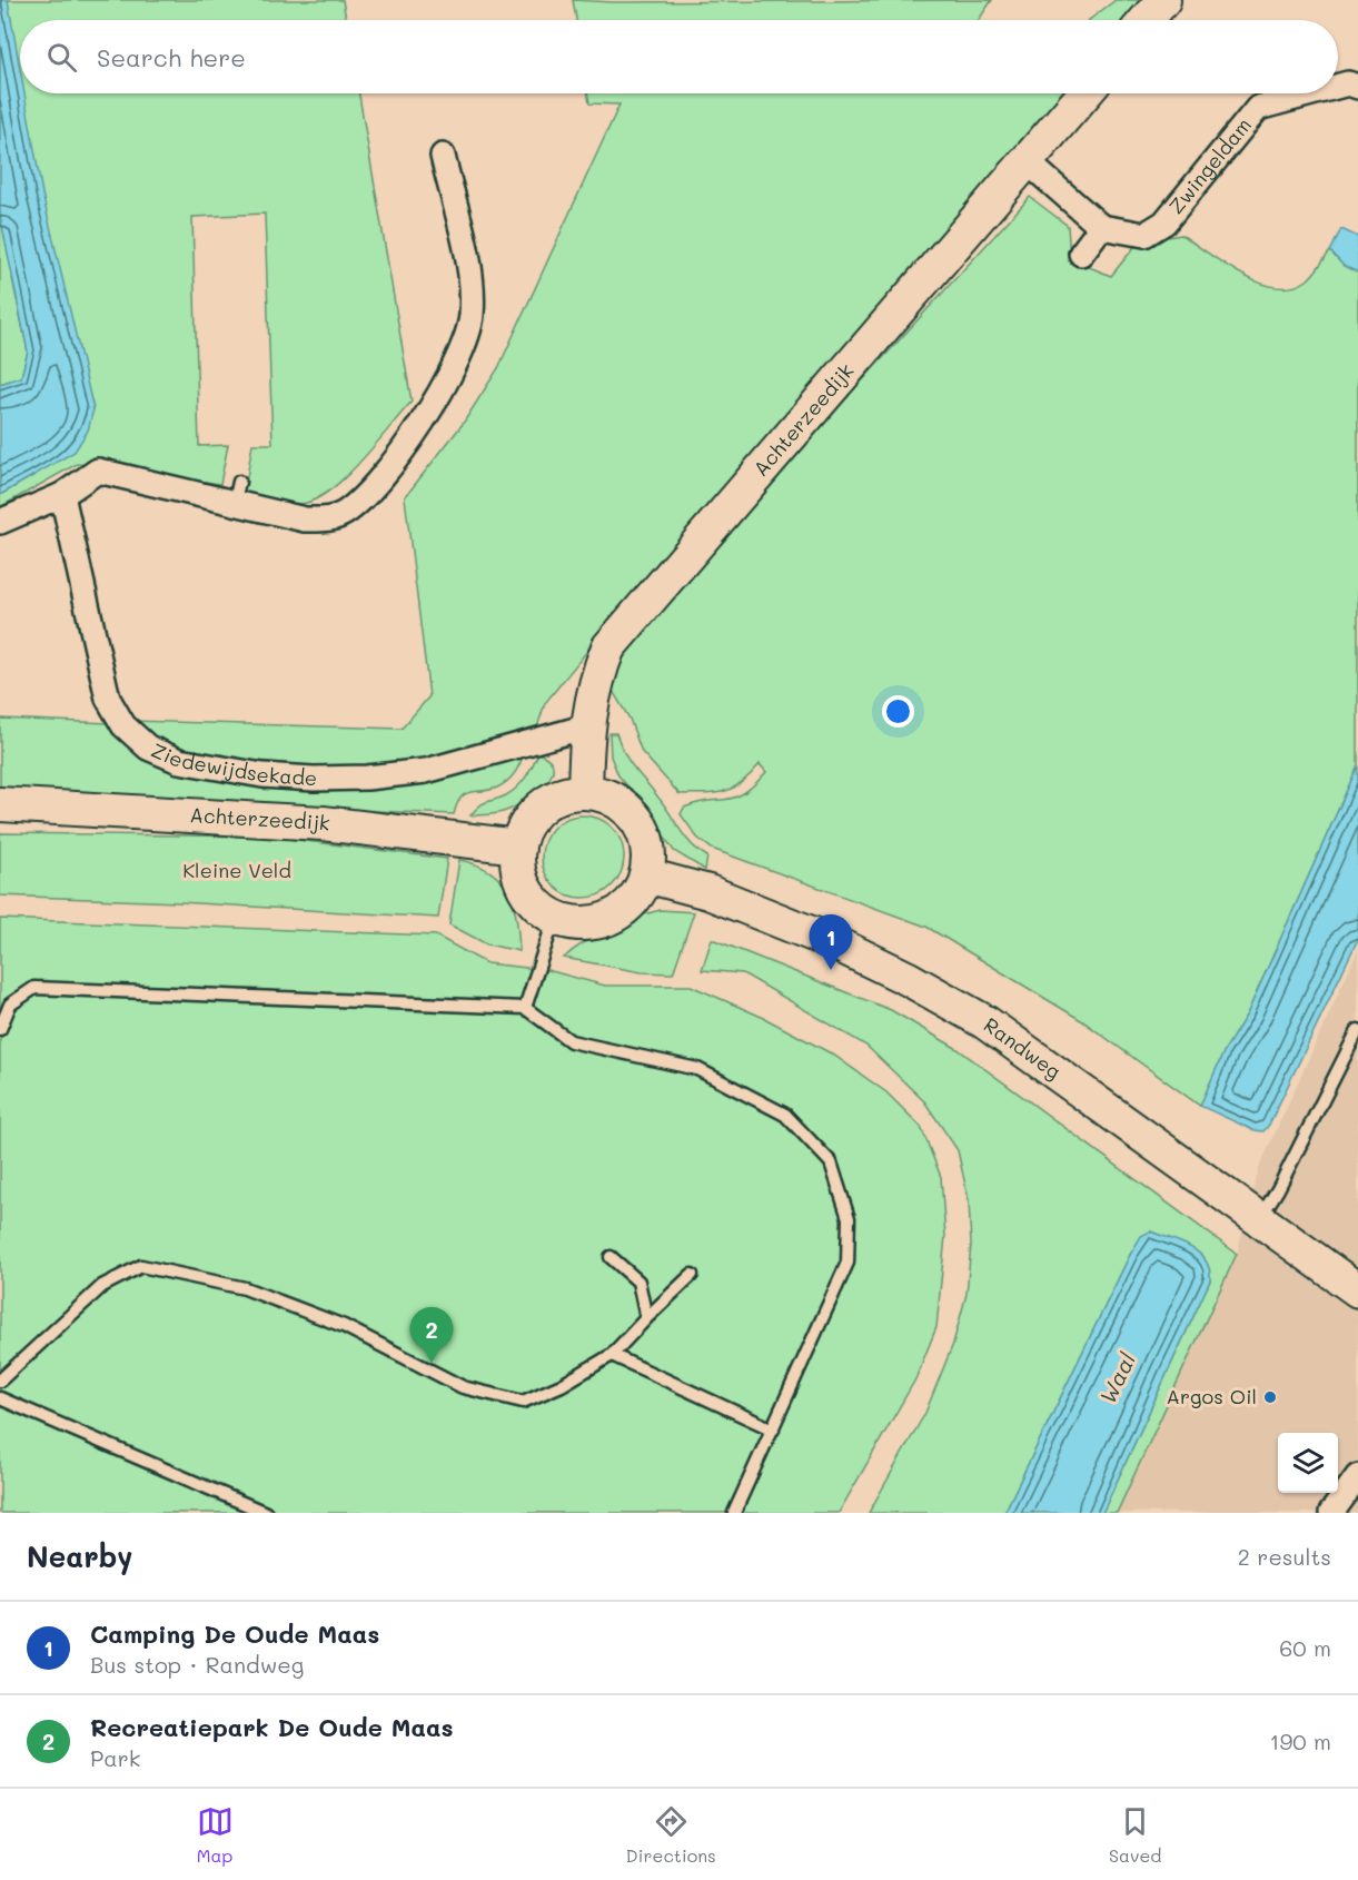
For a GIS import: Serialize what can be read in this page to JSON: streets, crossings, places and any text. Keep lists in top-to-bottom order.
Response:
{
  "streets": {
    "main road": ["Achterzeedijk", "Randweg"],
    "street": ["Zwingeldam", "Ziedewijdsekade"]
  },
  "crossings": [
    ["Achterzeedijk", "Ziedewijdsekade"],
    ["Achterzeedijk", "Randweg"]
  ],
  "water": ["Waal"],
  "parks": ["Kleine Veld"],
  "places": ["Argos Oil"],
  "page": {
    "search": "Search here",
    "pins": ["1", "2"],
    "heading": ["Nearby", "2 results"],
    "list": [
      {
        "mark": "1",
        "name": "Camping De Oude Maas",
        "note": "Bus stop · Randweg",
        "value": "60 m"
      },
      {
        "mark": "2",
        "name": "Recreatiepark De Oude Maas",
        "note": "Park",
        "value": "190 m"
      }
    ],
    "nav": ["Map", "Directions", "Saved"]
  }
}
